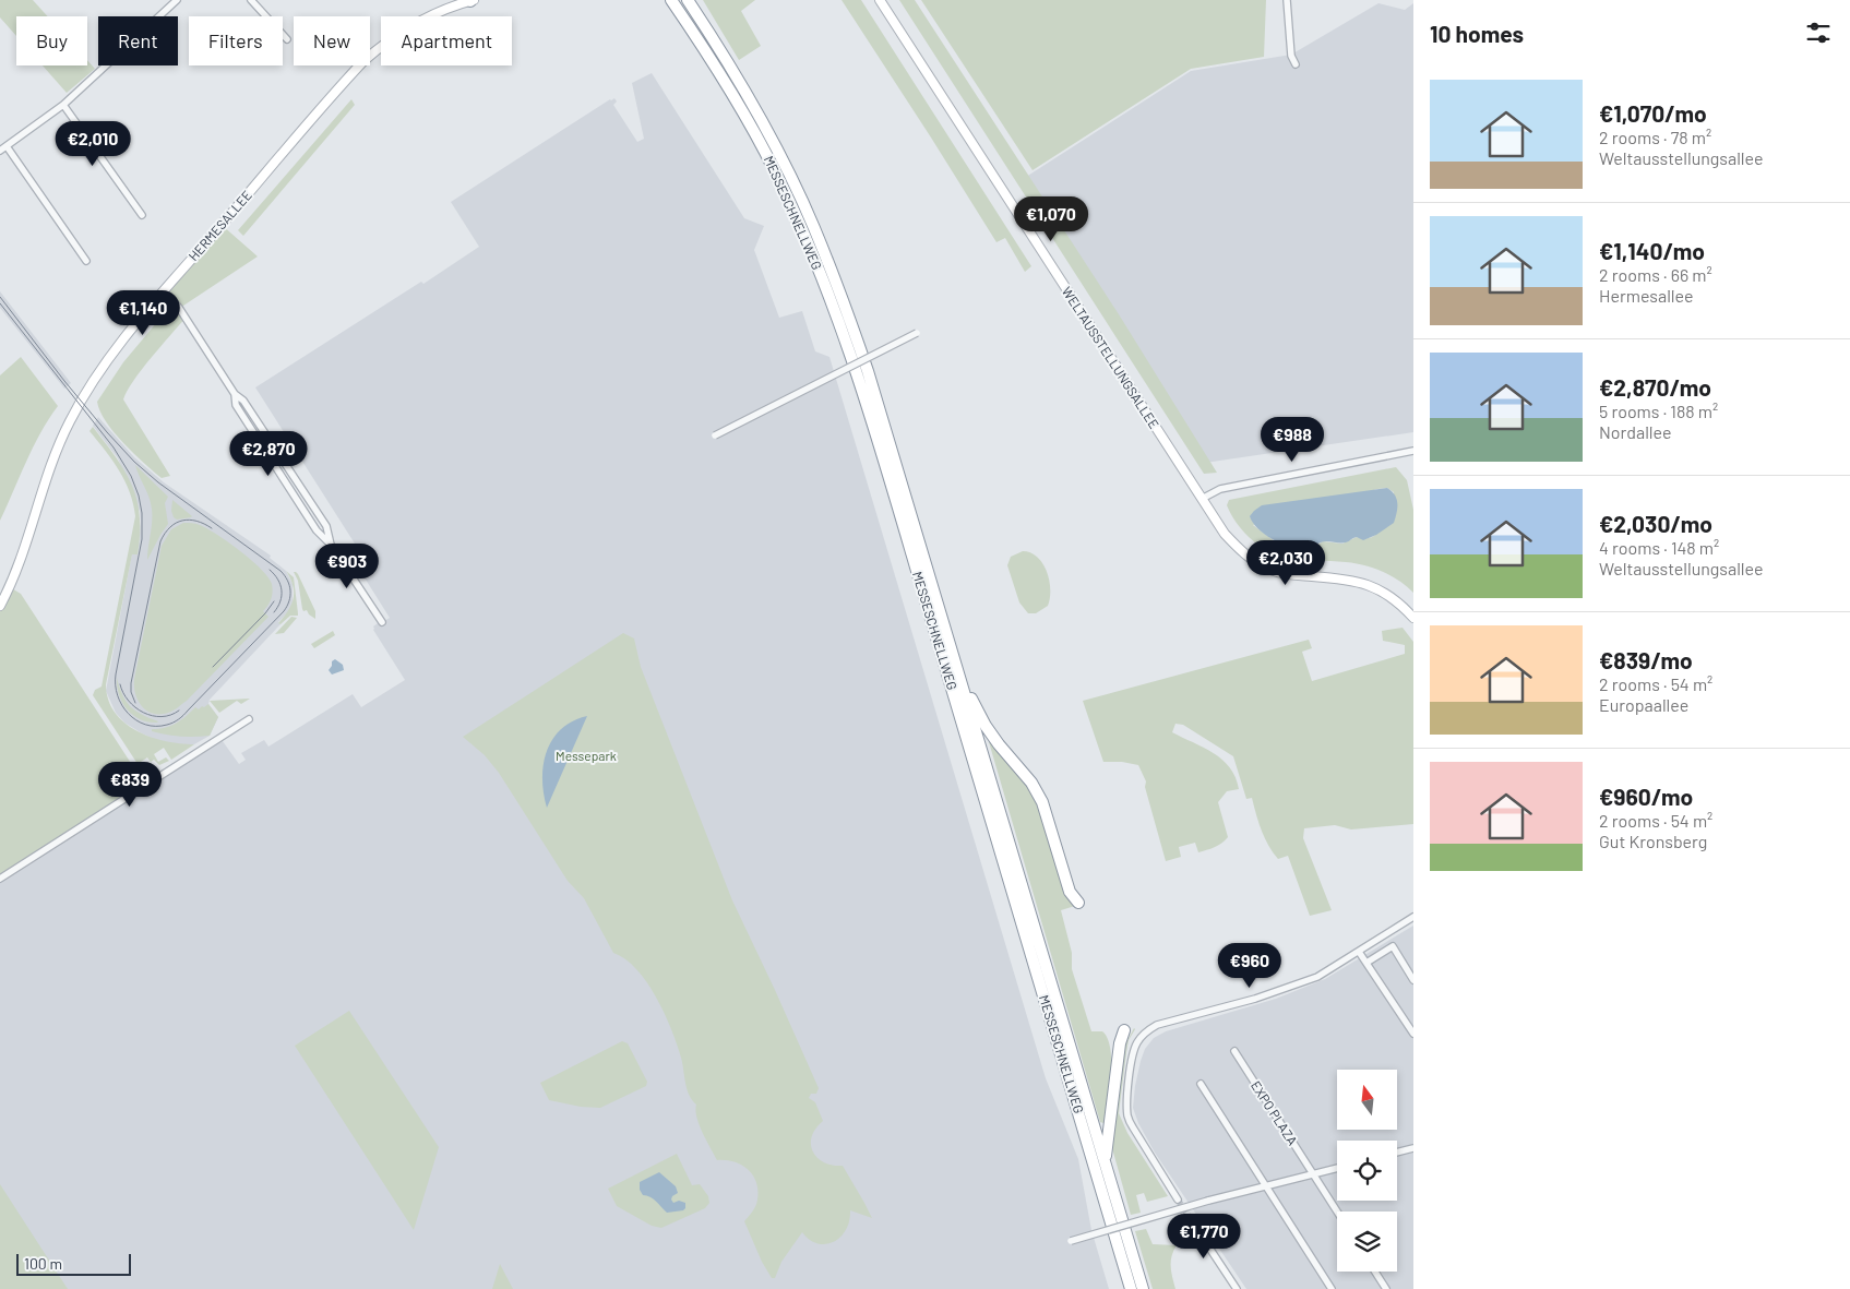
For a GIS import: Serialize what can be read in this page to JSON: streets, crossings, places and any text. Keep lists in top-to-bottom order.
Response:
{
  "streets": {
    "highway": ["MESSESCHNELLWEG"],
    "main road": ["HERMESALLEE", "WELTAUSSTELLUNGSALLEE"],
    "street": ["EXPO PLAZA"]
  },
  "parks": ["Messepark"],
  "scale_bar": "100 m",
  "north": "top",
  "page": {
    "heading": "10 homes",
    "chip": [
      "Buy",
      "Rent",
      "Filters",
      "New",
      "Apartment"
    ],
    "list": [
      {
        "name": "€1,070/mo",
        "note": "2 rooms · 78 m² · Weltausstellungsallee"
      },
      {
        "name": "€1,140/mo",
        "note": "2 rooms · 66 m² · Hermesallee"
      },
      {
        "name": "€2,870/mo",
        "note": "5 rooms · 188 m² · Nordallee"
      },
      {
        "name": "€2,030/mo",
        "note": "4 rooms · 148 m² · Weltausstellungsallee"
      },
      {
        "name": "€839/mo",
        "note": "2 rooms · 54 m² · Europaallee"
      },
      {
        "name": "€960/mo",
        "note": "2 rooms · 54 m² · Gut Kronsberg"
      }
    ],
    "price": [
      "€2,010",
      "€1,070",
      "€1,140",
      "€988",
      "€2,870",
      "€2,030",
      "€903",
      "€839",
      "€960",
      "€1,770"
    ],
    "scale": "100 m"
  }
}
